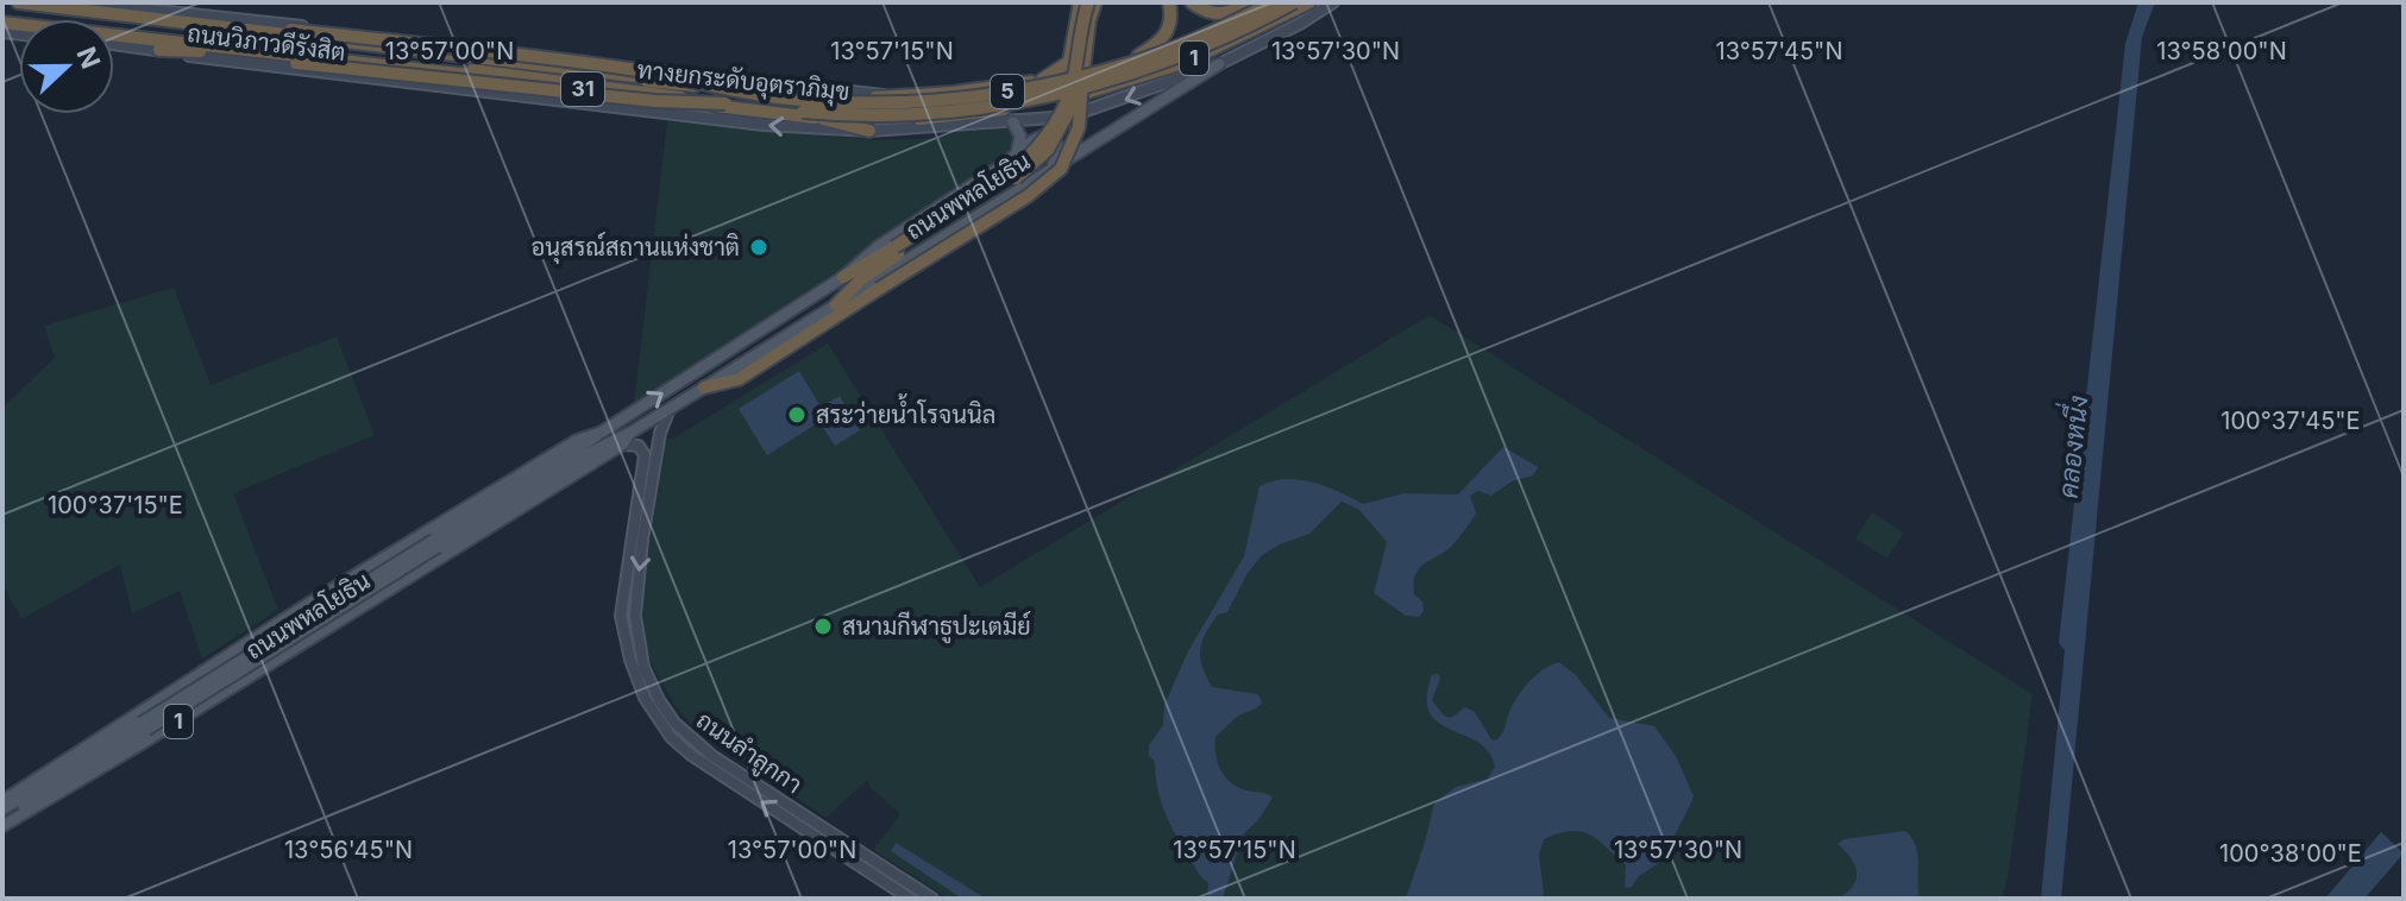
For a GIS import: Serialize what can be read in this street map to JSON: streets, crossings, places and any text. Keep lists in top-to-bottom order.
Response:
{
  "streets": {
    "highway": [
      "ถนนวิภาวดีรังสิต",
      "1",
      "ทางยกระดับอุตราภิมุข",
      "31",
      "5"
    ],
    "main road": ["ถนนพหลโยธิน", "ถนนลำลูกกา"]
  },
  "crossings": [
    ["ถนนวิภาวดีรังสิต", "1"],
    ["ถนนวิภาวดีรังสิต", "ทางยกระดับอุตราภิมุข"],
    ["ถนนวิภาวดีรังสิต", "5"],
    ["ถนนวิภาวดีรังสิต", "ถนนพหลโยธิน"],
    ["ทางยกระดับอุตราภิมุข", "5"],
    ["ถนนพหลโยธิน", "ถนนลำลูกกา"]
  ],
  "water": ["คลองหนึ่ง"],
  "places": ["อนุสรณ์สถานแห่งชาติ", "สระว่ายน้ำโรจนนิล", "สนามกีฬาธูปะเตมีย์"],
  "north": "right",
  "coordinates": [
    "13°58'00\"N",
    "13°57'00\"N",
    "13°57'15\"N",
    "13°57'30\"N",
    "13°57'45\"N",
    "100°37'45\"E",
    "100°37'15\"E",
    "13°56'45\"N",
    "100°38'00\"E"
  ]
}
